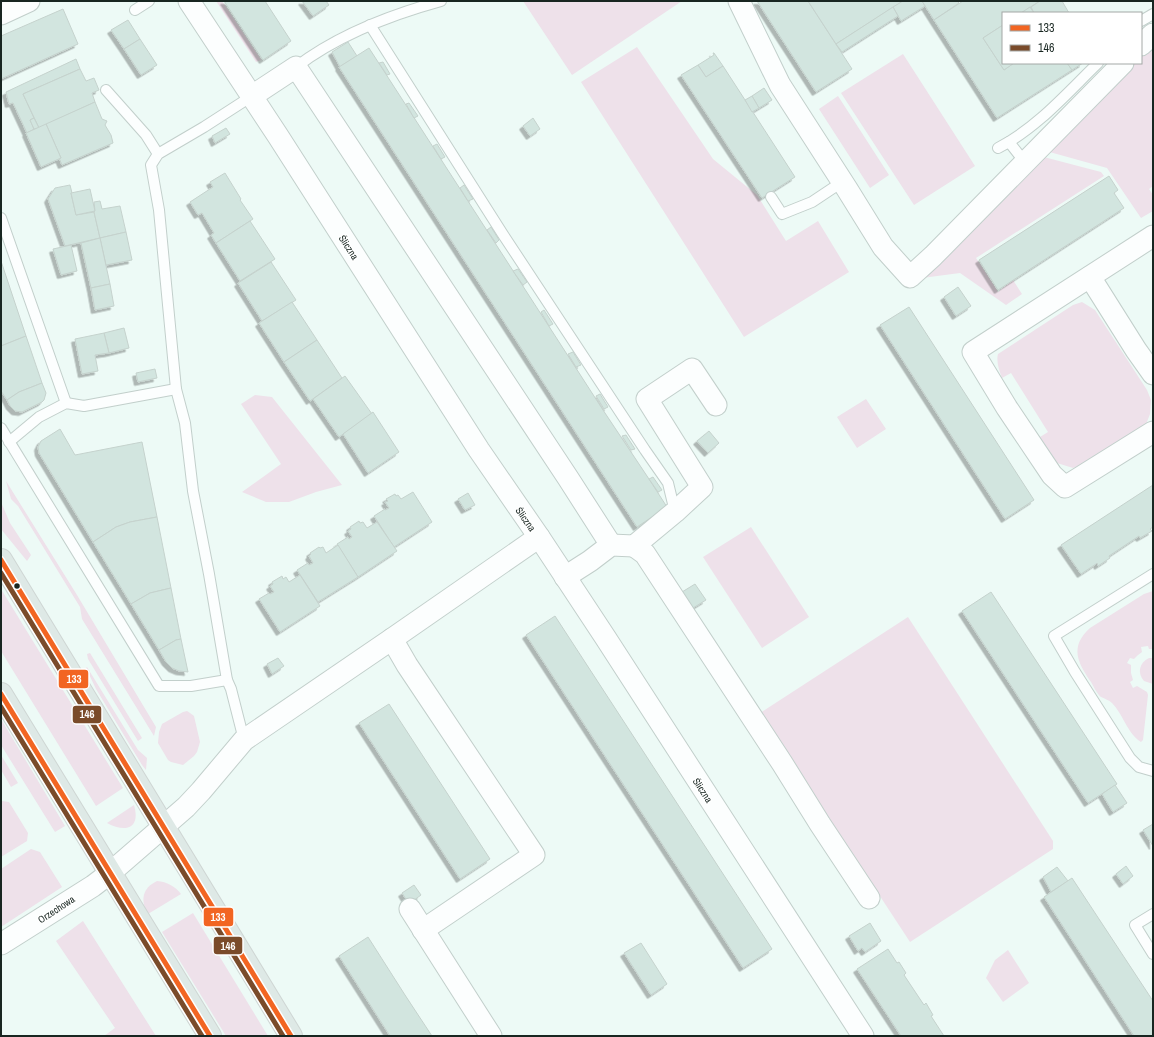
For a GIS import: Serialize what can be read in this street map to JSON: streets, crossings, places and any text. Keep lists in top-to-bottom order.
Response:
{
  "streets": {
    "street": ["Śliczna", "Orzechowa"]
  },
  "crossings": [
    ["Śliczna", "Orzechowa"]
  ],
  "lines": ["transit line 133", "transit line 146"],
  "legend": ["133", "146"]
}
